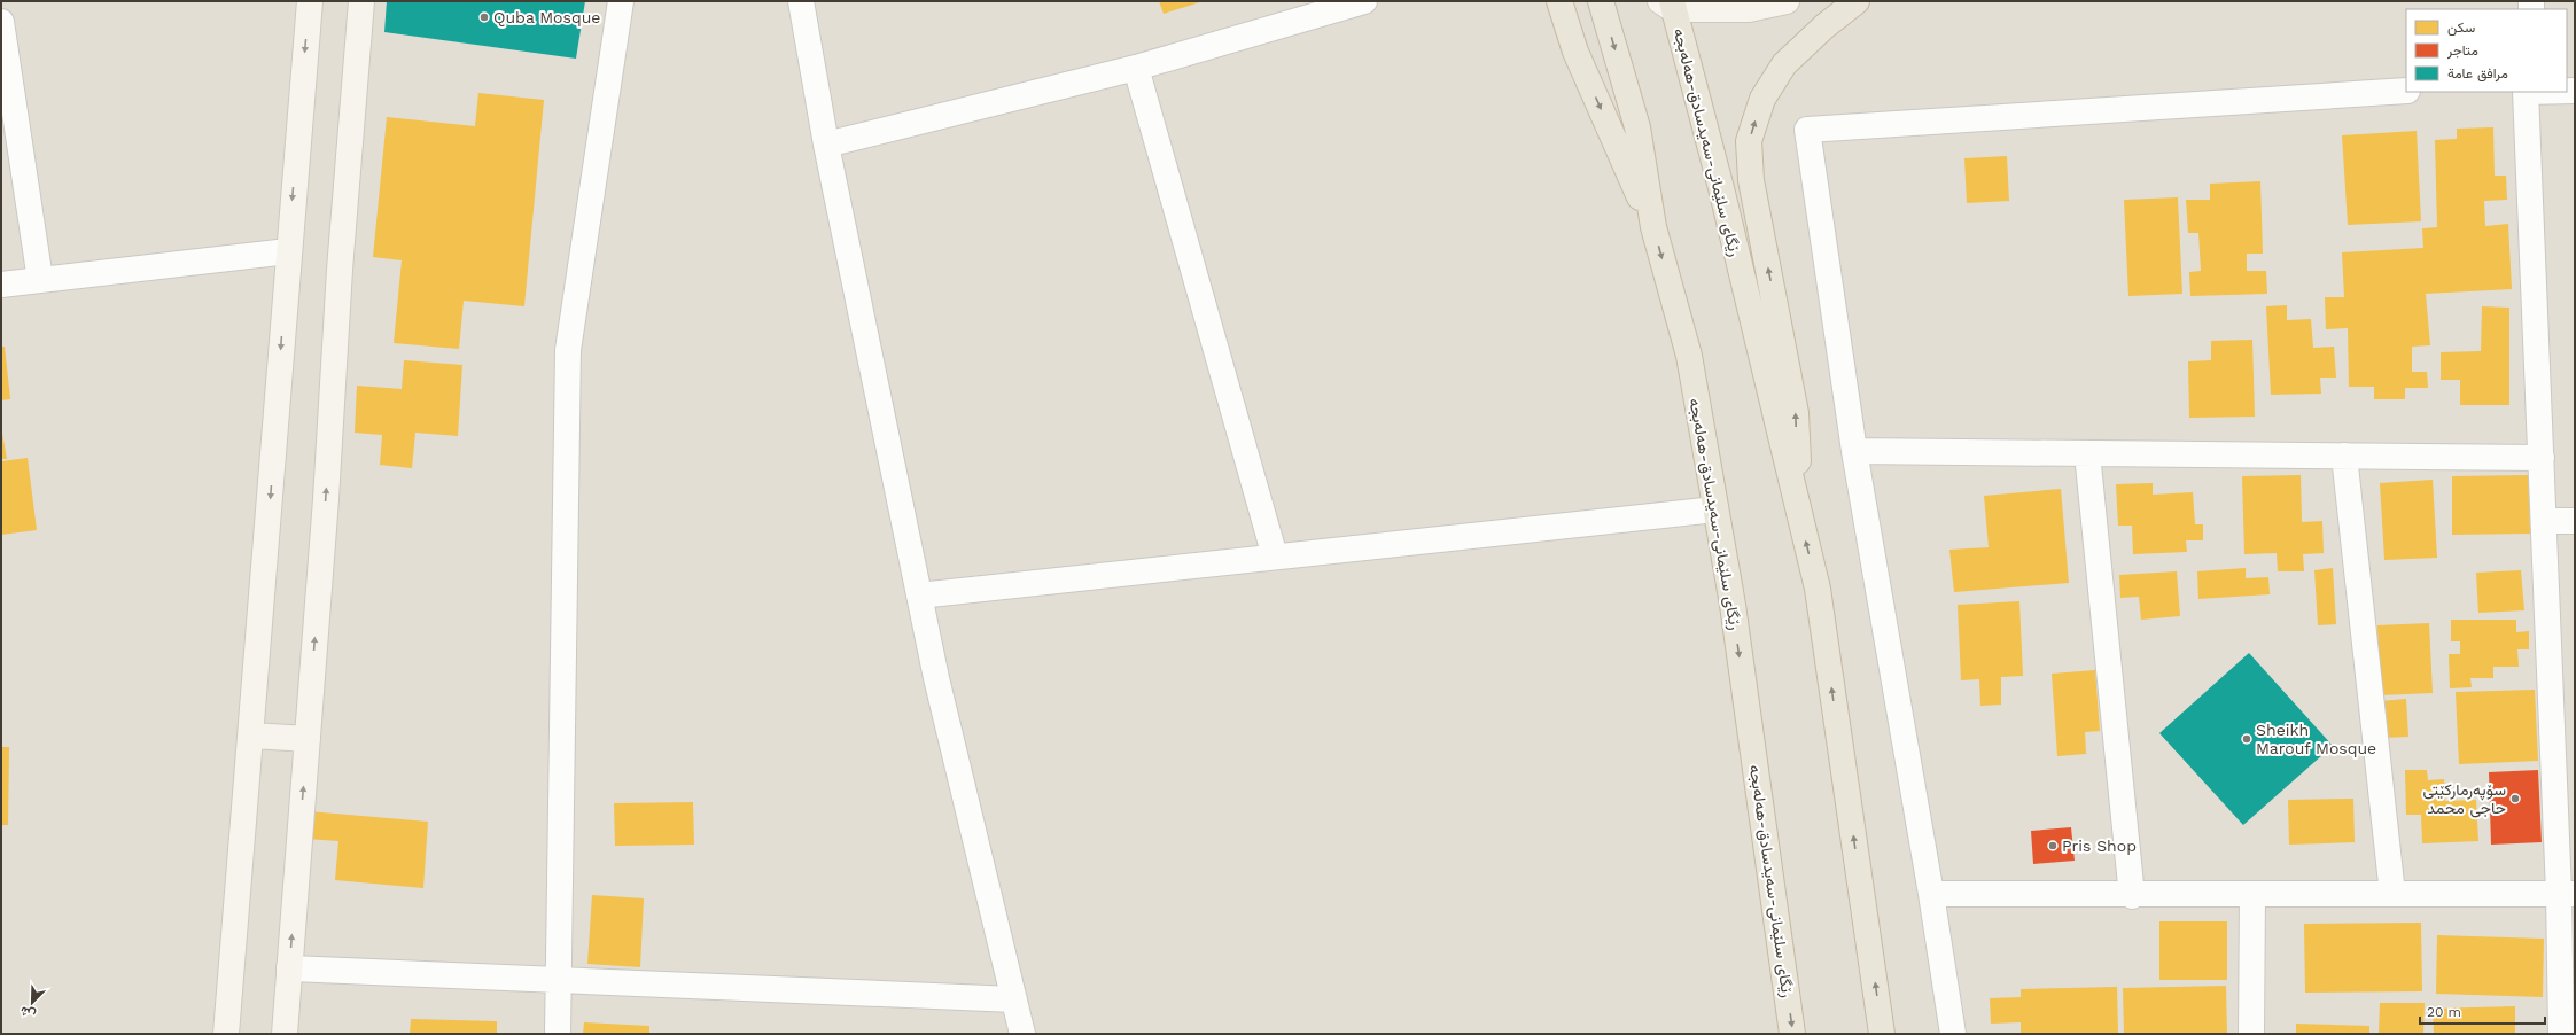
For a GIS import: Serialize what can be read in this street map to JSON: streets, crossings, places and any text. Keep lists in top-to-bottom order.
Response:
{
  "streets": {
    "highway": ["رێگای سلێمانی-سەیدسادق-هەلەبجە"]
  },
  "places": [
    "Quba Mosque",
    "Sheikh Marouf Mosque",
    "سۆپەرمارکێتی حاجی محمد",
    "Pris Shop"
  ],
  "legend": ["سكن", "متاجر", "مرافق عامة"],
  "scale_bar": "20 m",
  "north": "bottom left"
}
